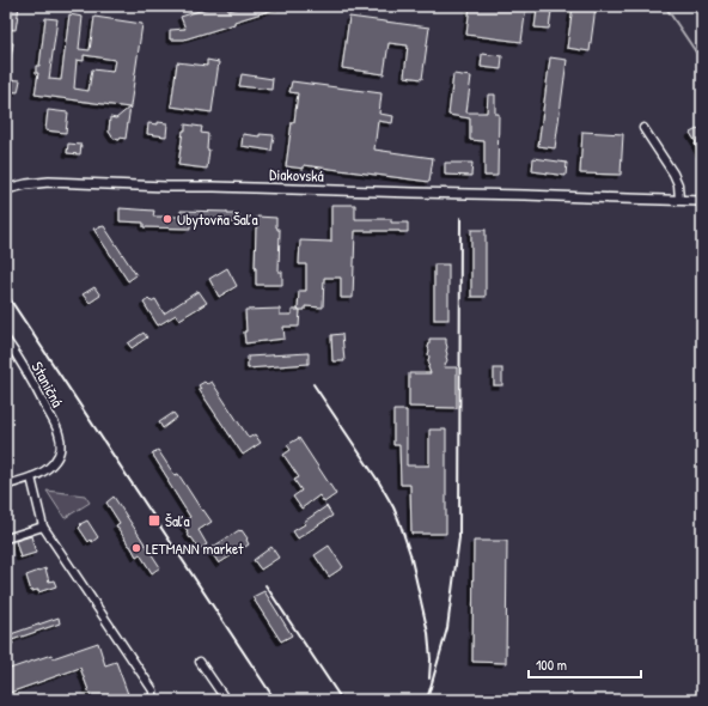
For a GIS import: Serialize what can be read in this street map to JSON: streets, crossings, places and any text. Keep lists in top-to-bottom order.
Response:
{
  "streets": {
    "street": ["Diakovská", "Staničná"]
  },
  "places": {
    "other": ["Ubytovňa Šaľa", "LETMANN market"],
    "transit": ["Šaľa"]
  },
  "scale_bar": "100 m"
}
